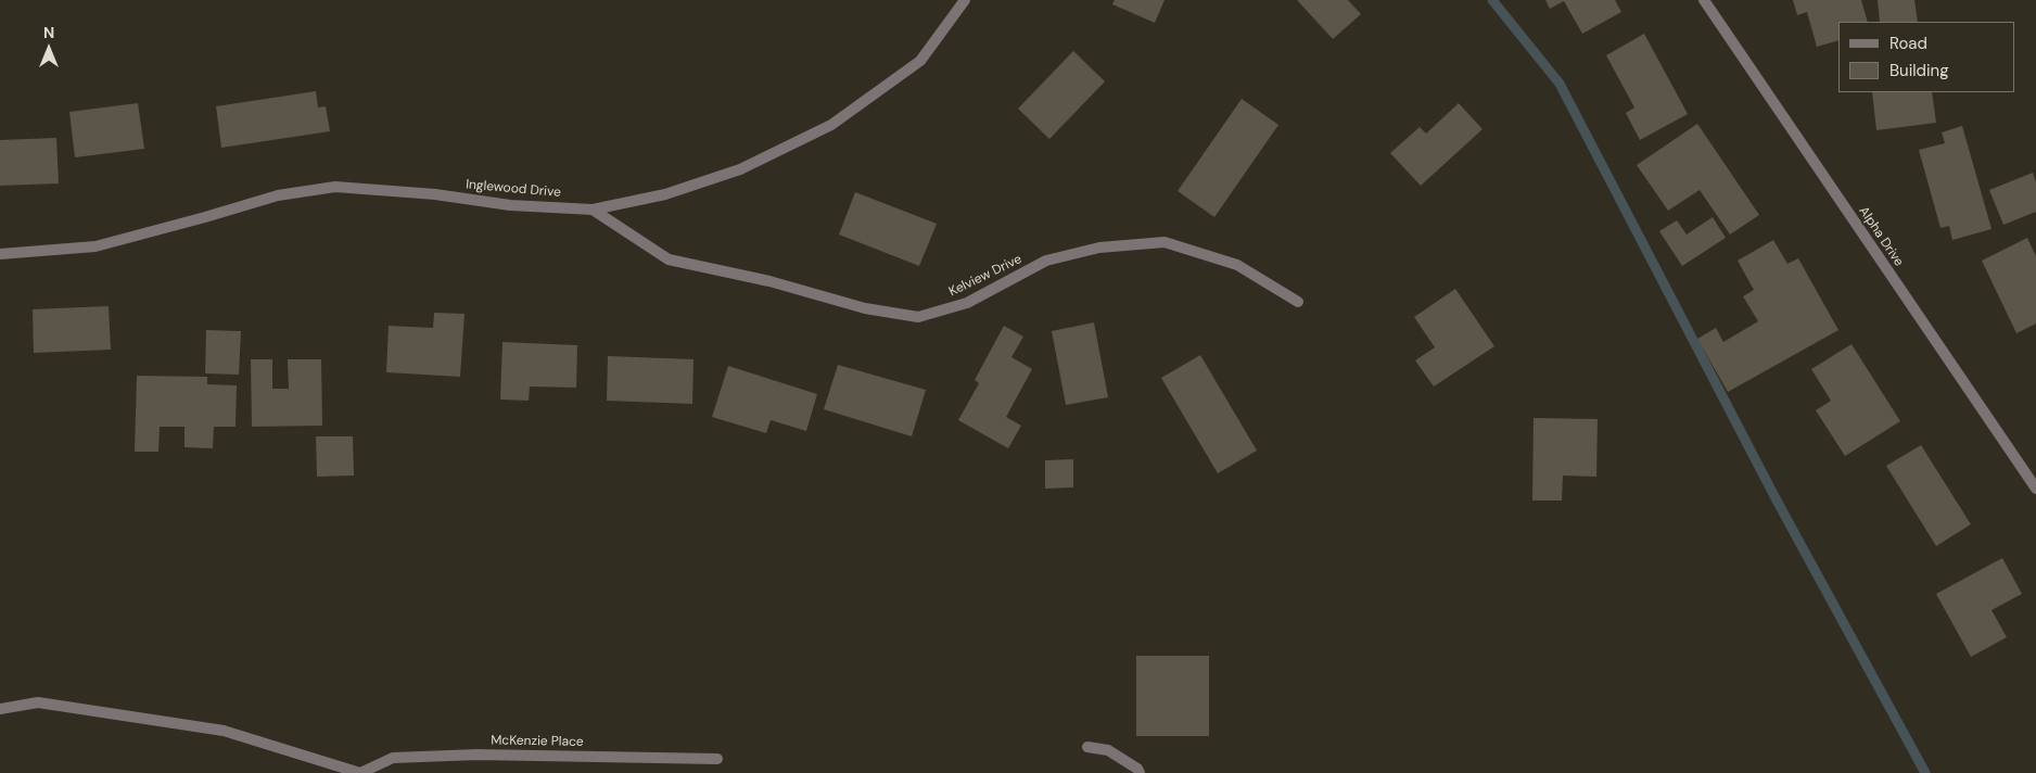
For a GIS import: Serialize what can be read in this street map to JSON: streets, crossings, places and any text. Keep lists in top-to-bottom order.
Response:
{
  "streets": {
    "street": [
      "Inglewood Drive",
      "Alpha Drive",
      "Kelview Drive",
      "McKenzie Place"
    ]
  },
  "crossings": [
    ["Inglewood Drive", "Kelview Drive"]
  ],
  "legend": ["Road", "Building"],
  "north": "top"
}
